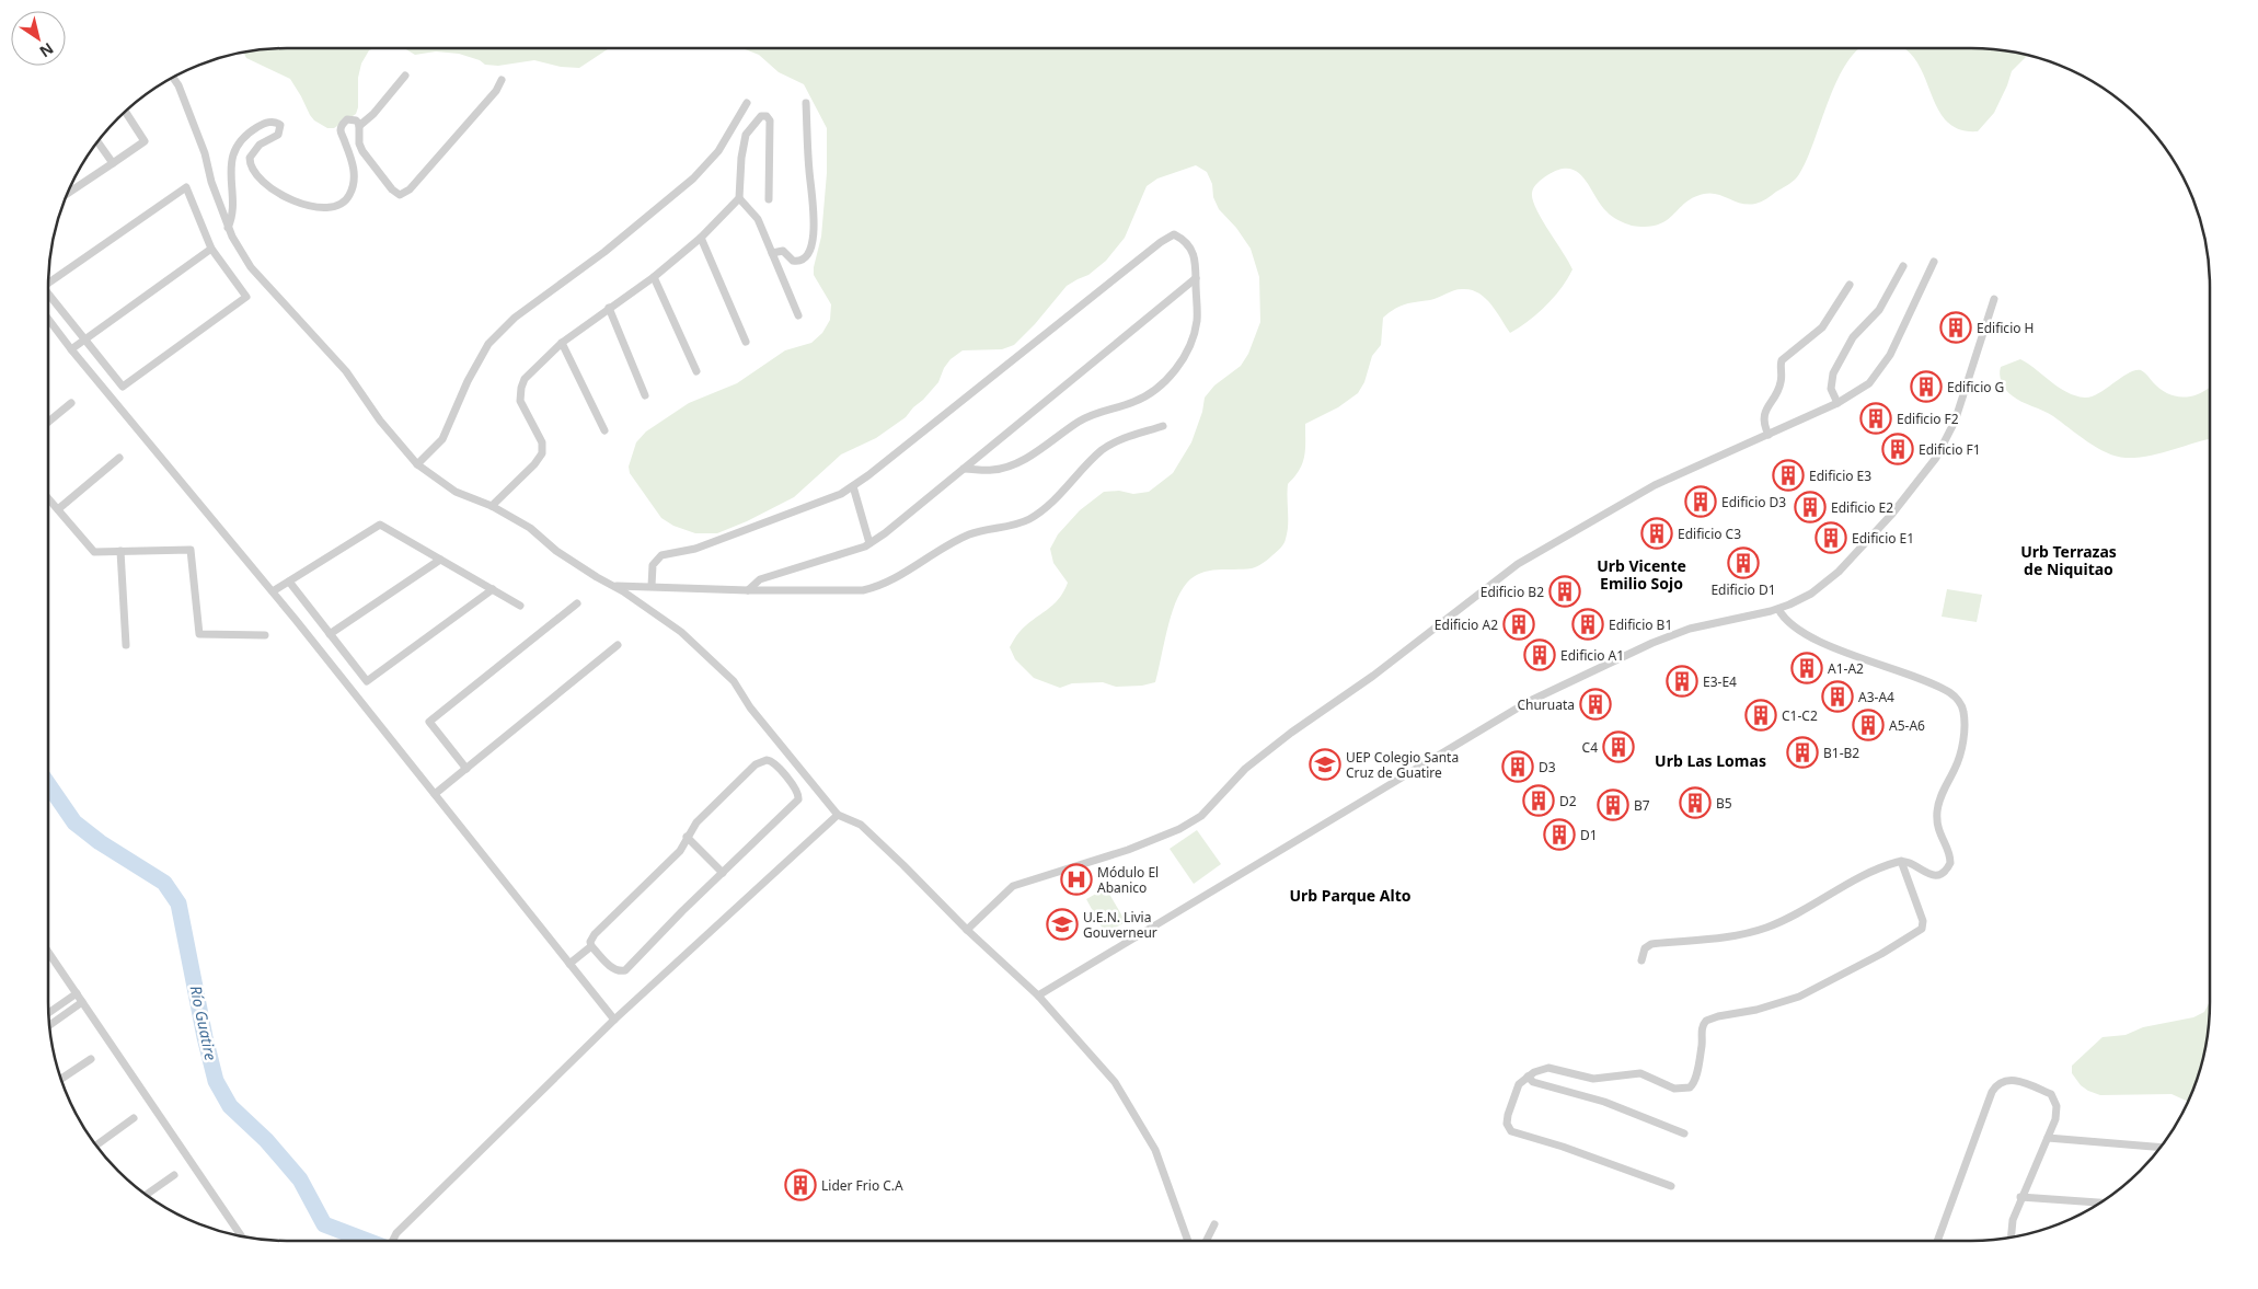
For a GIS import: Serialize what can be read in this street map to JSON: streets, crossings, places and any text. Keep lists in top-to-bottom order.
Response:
{
  "districts": [
    "Urb Terrazas de Niquitao",
    "Urb Vicente Emilio Sojo",
    "Urb Las Lomas",
    "Urb Parque Alto"
  ],
  "water": ["Río Guatire"],
  "places": {
    "building": [
      "Edificio H",
      "Edificio G",
      "Edificio F2",
      "Edificio F1",
      "Edificio E3",
      "Edificio D3",
      "Edificio E2",
      "Edificio C3",
      "Edificio E1",
      "Edificio D1",
      "Edificio B2",
      "Edificio A2",
      "Edificio B1",
      "Edificio A1",
      "A1-A2",
      "E3-E4",
      "A3-A4",
      "Churuata",
      "C1-C2",
      "A5-A6",
      "C4",
      "B1-B2",
      "D3",
      "D2",
      "B5",
      "B7",
      "D1",
      "Lider Frio C.A"
    ],
    "school or university": ["UEP Colegio Santa Cruz de Guatire", "U.E.N. Livia Gouverneur"],
    "hospital": ["Módulo El Abanico"]
  },
  "north": "bottom right"
}
